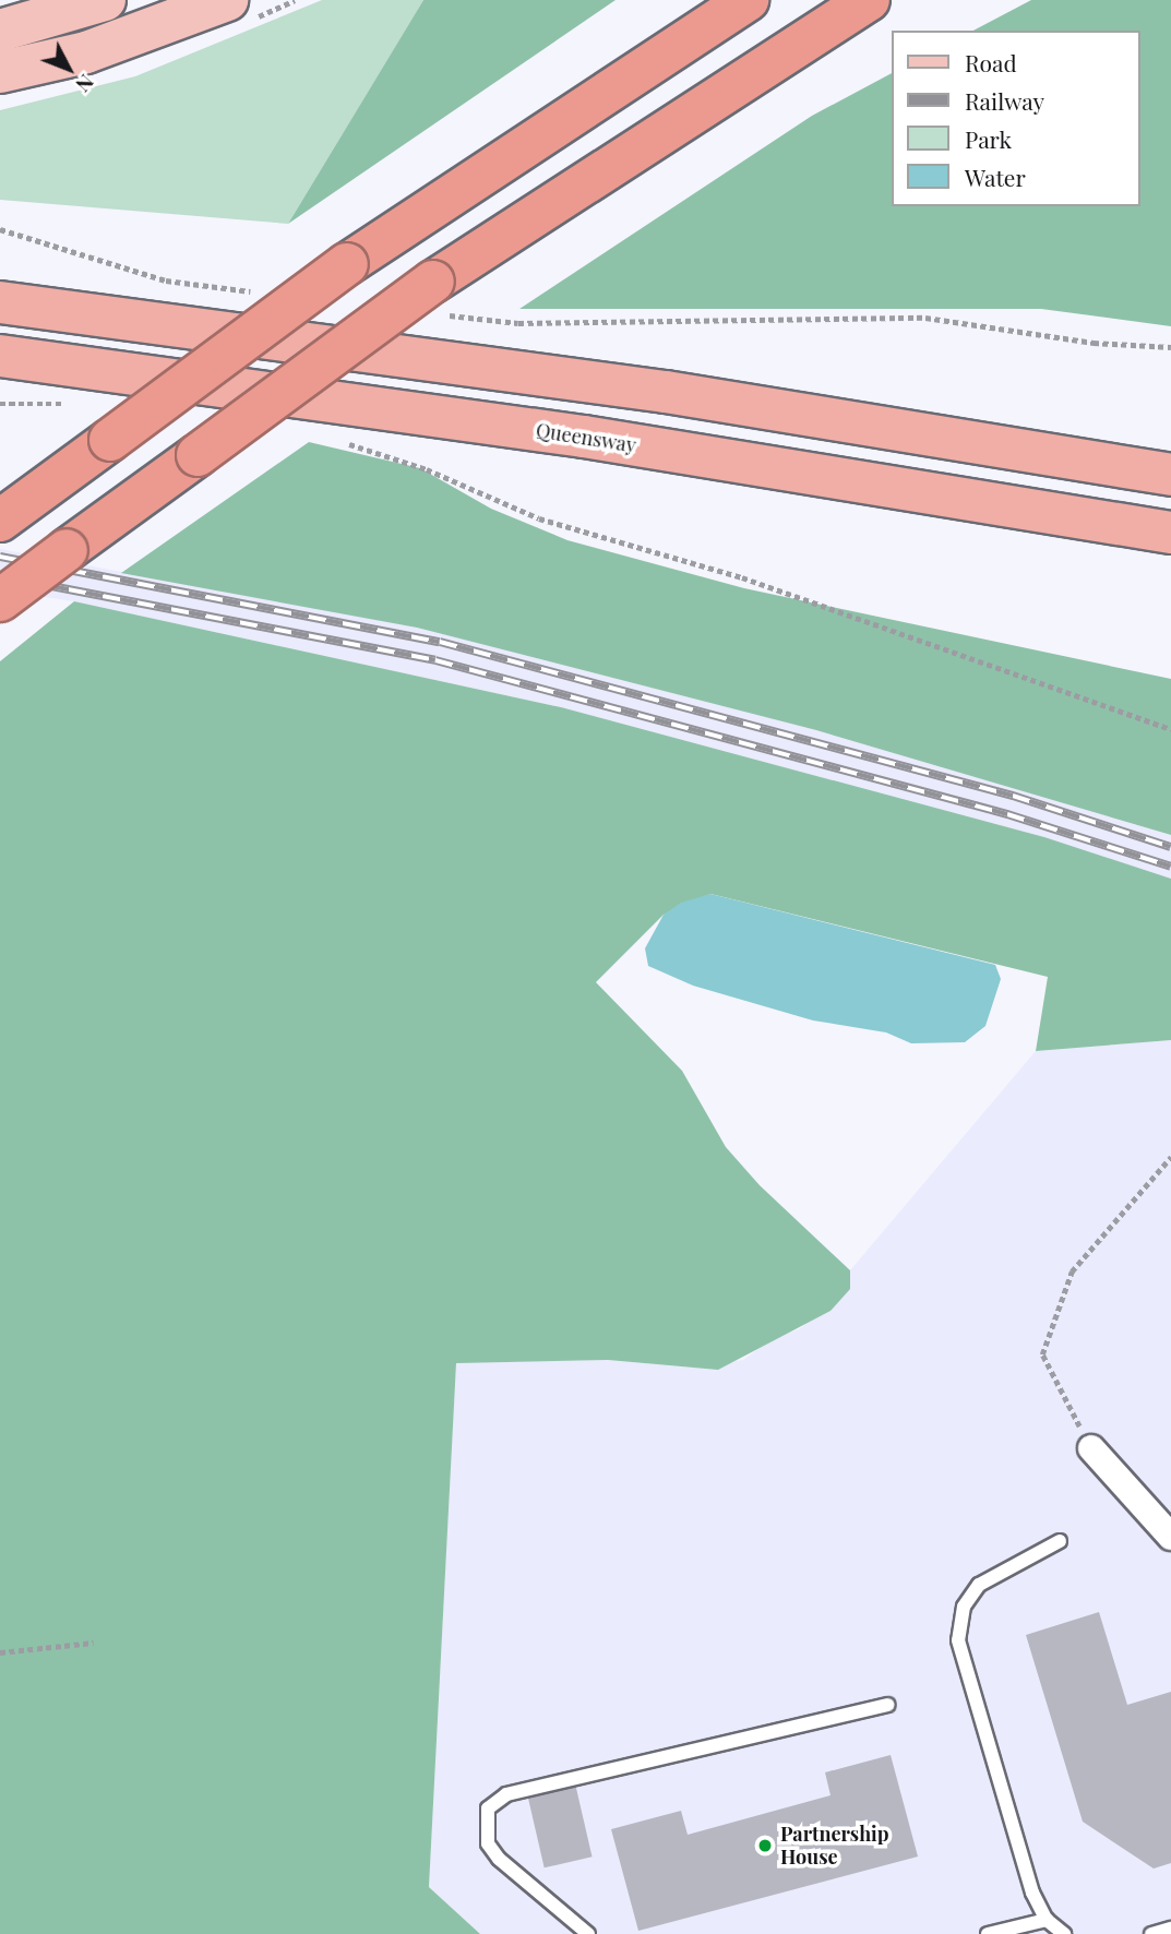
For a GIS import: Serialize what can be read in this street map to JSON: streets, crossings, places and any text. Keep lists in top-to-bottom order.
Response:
{
  "streets": {
    "highway": ["Queensway"]
  },
  "places": ["Partnership House"],
  "legend": [
    "Road",
    "Railway",
    "Park",
    "Water"
  ],
  "north": "bottom right"
}
